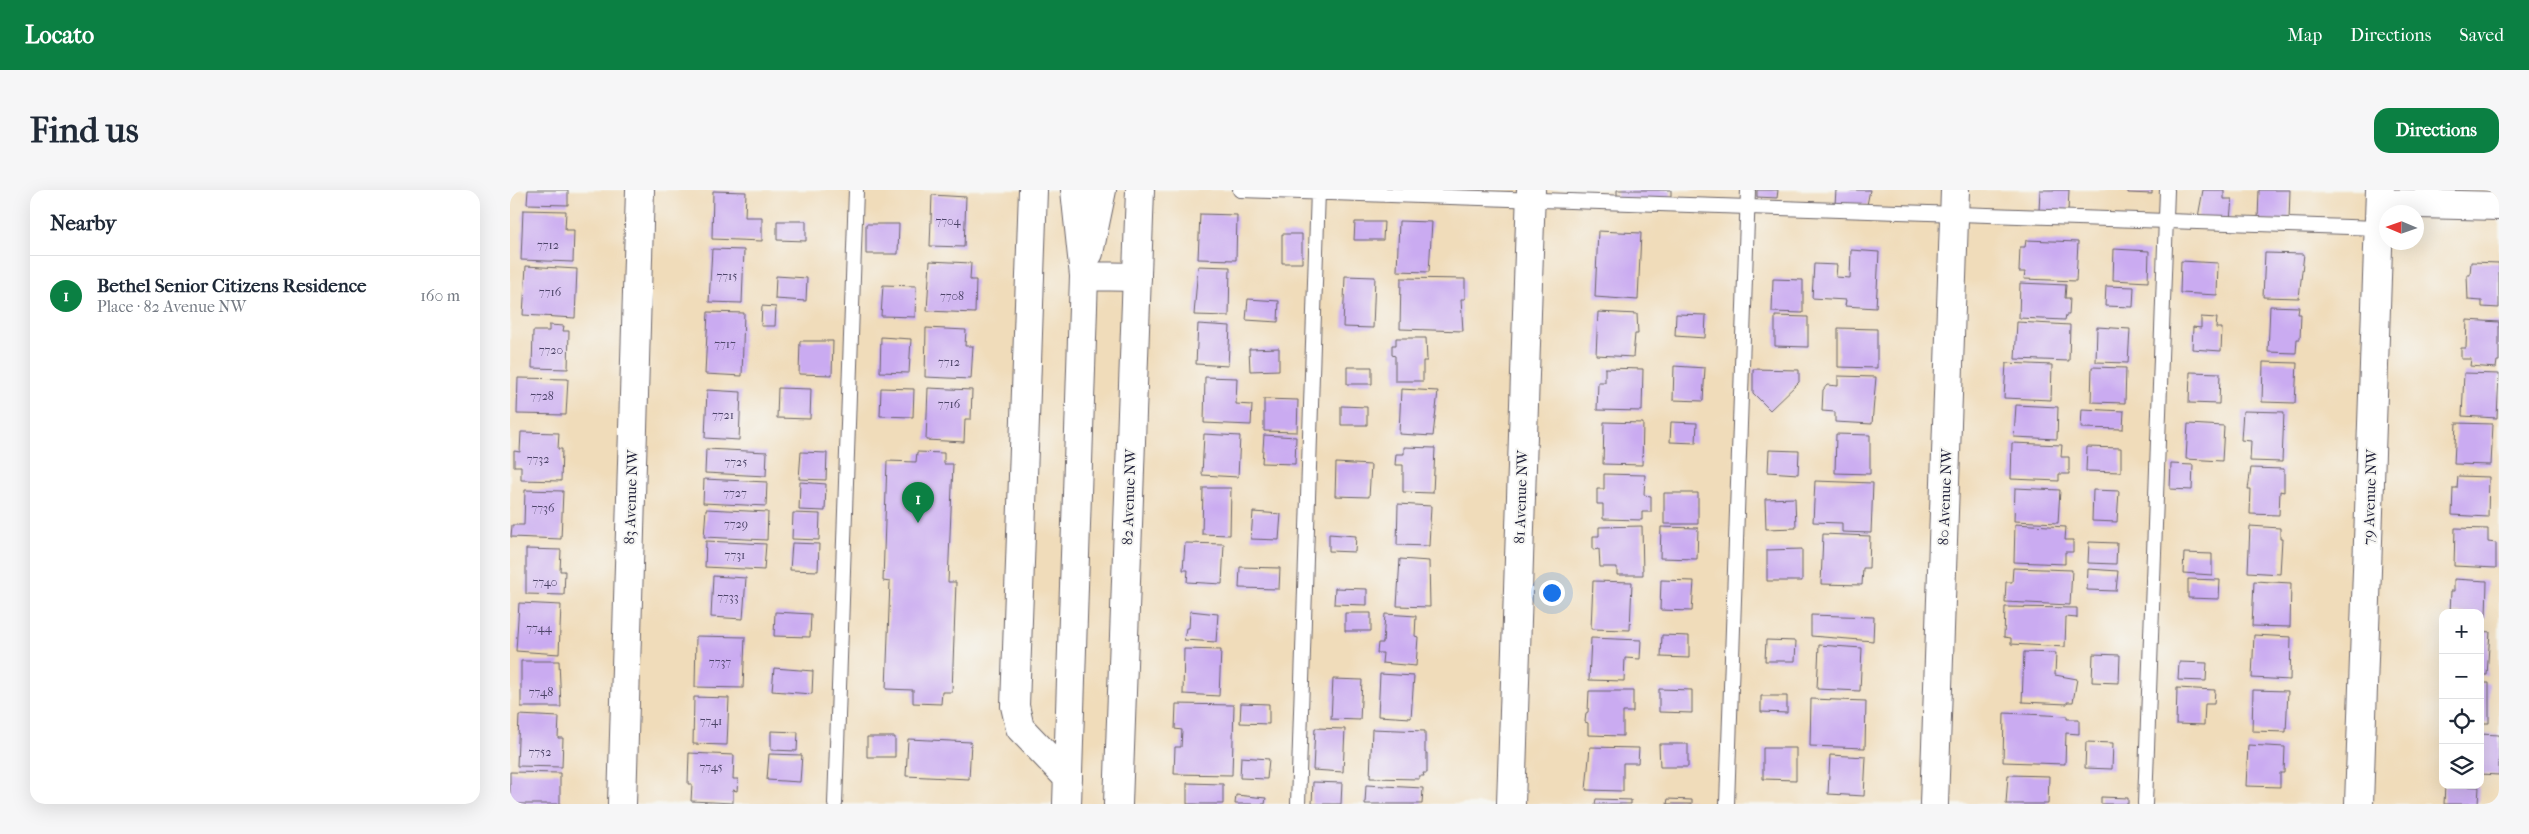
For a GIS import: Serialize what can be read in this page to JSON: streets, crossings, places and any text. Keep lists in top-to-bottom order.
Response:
{
  "streets": {
    "street": [
      "83 Avenue NW",
      "82 Avenue NW",
      "81 Avenue NW",
      "80 Avenue NW",
      "79 Avenue NW"
    ]
  },
  "house_numbers": [
    "7704",
    "7712",
    "7715",
    "7716",
    "7708",
    "7717",
    "7720",
    "7712",
    "7728",
    "7716",
    "7721",
    "7732",
    "7725",
    "7727",
    "7736",
    "7729",
    "7731",
    "7740",
    "7733",
    "7744",
    "7737",
    "7748",
    "7741",
    "7752",
    "7745"
  ],
  "north": "left",
  "page": {
    "header": "Locato",
    "nav": ["Map", "Directions", "Saved"],
    "buttons": "Directions",
    "title": "Find us",
    "heading": "Nearby",
    "list": [
      {
        "mark": "1",
        "name": "Bethel Senior Citizens Residence",
        "note": "Place · 82 Avenue NW",
        "value": "160 m"
      }
    ],
    "pins": "1",
    "map_buttons": ["+", "−"]
  }
}
